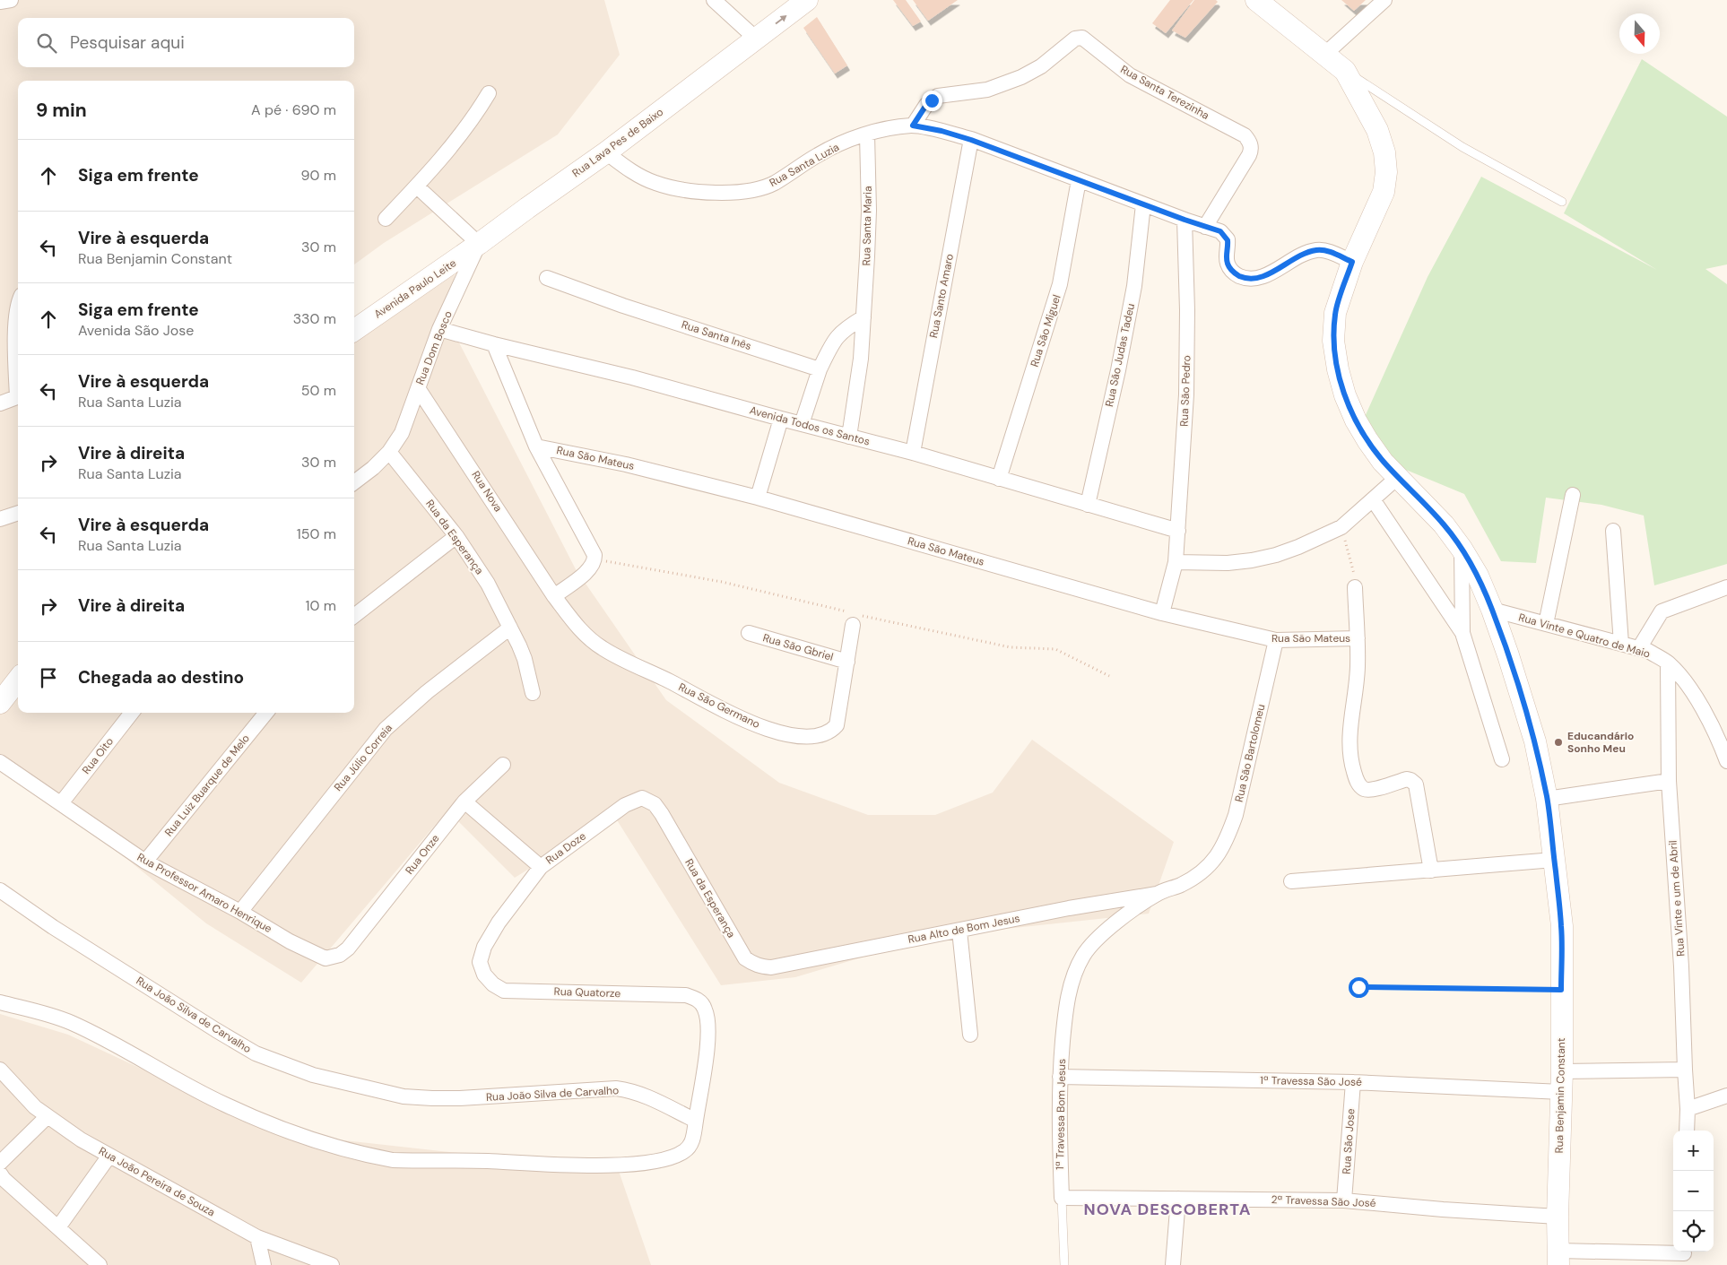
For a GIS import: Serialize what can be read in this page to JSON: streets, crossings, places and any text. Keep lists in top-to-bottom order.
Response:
{
  "streets": {
    "street": [
      "Rua Santa Terezinha",
      "Rua Lava Pes de Baixo",
      "Rua Santa Luzia",
      "Rua Santa Maria",
      "Avenida Paulo Leite",
      "Rua Santo Amaro",
      "Rua São Miguel",
      "Rua Santa Inês",
      "Rua Dom Bosco",
      "Rua São Judas Tadeu",
      "Rua São Pedro",
      "Avenida Todos os Santos",
      "Rua São Mateus",
      "Rua Nova",
      "Rua da Esperança",
      "Rua Vinte e Quatro de Maio",
      "Rua São Gbriel",
      "Rua São Germano",
      "Rua São Bartolomeu",
      "Rua Oito",
      "Rua Júlio Correia",
      "Rua Luiz Buarque de Melo",
      "Rua Doze",
      "Rua Onze",
      "Rua Professor Amaro Henrique",
      "Rua Vinte e um de Abril",
      "Rua Alto de Bom Jesus",
      "Rua Quatorze",
      "Rua João Silva de Carvalho",
      "1ª Travessa São José",
      "Rua Benjamin Constant",
      "1ª Travessa Bom Jesus",
      "Rua São Jose",
      "Rua João Pereira de Souza",
      "2ª Travessa São José"
    ]
  },
  "crossings": [
    ["Rua Santa Terezinha", "Rua Santa Luzia"],
    ["Rua Lava Pes de Baixo", "Rua Santa Luzia"],
    ["Rua Lava Pes de Baixo", "Avenida Paulo Leite"],
    ["Rua Lava Pes de Baixo", "Rua Dom Bosco"],
    ["Rua Santa Luzia", "Rua Santa Maria"],
    ["Rua Santa Luzia", "Rua Santo Amaro"],
    ["Rua Santa Luzia", "Rua São Miguel"],
    ["Rua Santa Luzia", "Rua São Judas Tadeu"],
    ["Rua Santa Luzia", "Rua São Pedro"],
    ["Rua Santa Luzia", "Rua Benjamin Constant"],
    ["Rua Santa Maria", "Avenida Todos os Santos"],
    ["Avenida Paulo Leite", "Rua Dom Bosco"],
    ["Rua Santo Amaro", "Avenida Todos os Santos"],
    ["Rua São Miguel", "Avenida Todos os Santos"],
    ["Rua Dom Bosco", "Avenida Todos os Santos"],
    ["Rua Dom Bosco", "Rua Nova"],
    ["Rua Dom Bosco", "Rua da Esperança"],
    ["Rua São Judas Tadeu", "Avenida Todos os Santos"],
    ["Rua São Pedro", "Avenida Todos os Santos"],
    ["Rua São Mateus", "Rua São Bartolomeu"],
    ["Rua Nova", "Rua São Germano"],
    ["Rua da Esperança", "Rua Júlio Correia"],
    ["Rua da Esperança", "Rua Doze"],
    ["Rua da Esperança", "Rua Alto de Bom Jesus"],
    ["Rua Vinte e Quatro de Maio", "Rua Vinte e um de Abril"],
    ["Rua Vinte e Quatro de Maio", "Rua Benjamin Constant"],
    ["Rua São Gbriel", "Rua São Germano"],
    ["Rua São Bartolomeu", "1ª Travessa Bom Jesus"],
    ["Rua Oito", "Rua Professor Amaro Henrique"],
    ["Rua Júlio Correia", "Rua Professor Amaro Henrique"],
    ["Rua Luiz Buarque de Melo", "Rua Professor Amaro Henrique"],
    ["Rua Doze", "Rua Quatorze"],
    ["Rua Onze", "Rua Professor Amaro Henrique"],
    ["Rua Alto de Bom Jesus", "1ª Travessa Bom Jesus"],
    ["Rua Quatorze", "Rua João Silva de Carvalho"],
    ["1ª Travessa São José", "Rua Benjamin Constant"],
    ["1ª Travessa São José", "1ª Travessa Bom Jesus"],
    ["1ª Travessa São José", "Rua São Jose"],
    ["Rua Benjamin Constant", "2ª Travessa São José"],
    ["1ª Travessa Bom Jesus", "2ª Travessa São José"],
    ["Rua São Jose", "2ª Travessa São José"]
  ],
  "districts": ["NOVA DESCOBERTA"],
  "places": ["Educandário Sonho Meu"],
  "north": "bottom",
  "page": {
    "search": "Pesquisar aqui",
    "heading": ["9 min", "A pé · 690 m"],
    "list": [
      ["Siga em frente", "90 m"],
      ["Vire à esquerda", "Rua Benjamin Constant", "30 m"],
      ["Siga em frente", "Avenida São Jose", "330 m"],
      ["Vire à esquerda", "Rua Santa Luzia", "50 m"],
      ["Vire à direita", "Rua Santa Luzia", "30 m"],
      ["Vire à esquerda", "Rua Santa Luzia", "150 m"],
      ["Vire à direita", "10 m"],
      "Chegada ao destino"
    ],
    "map_buttons": ["+", "−"]
  }
}
